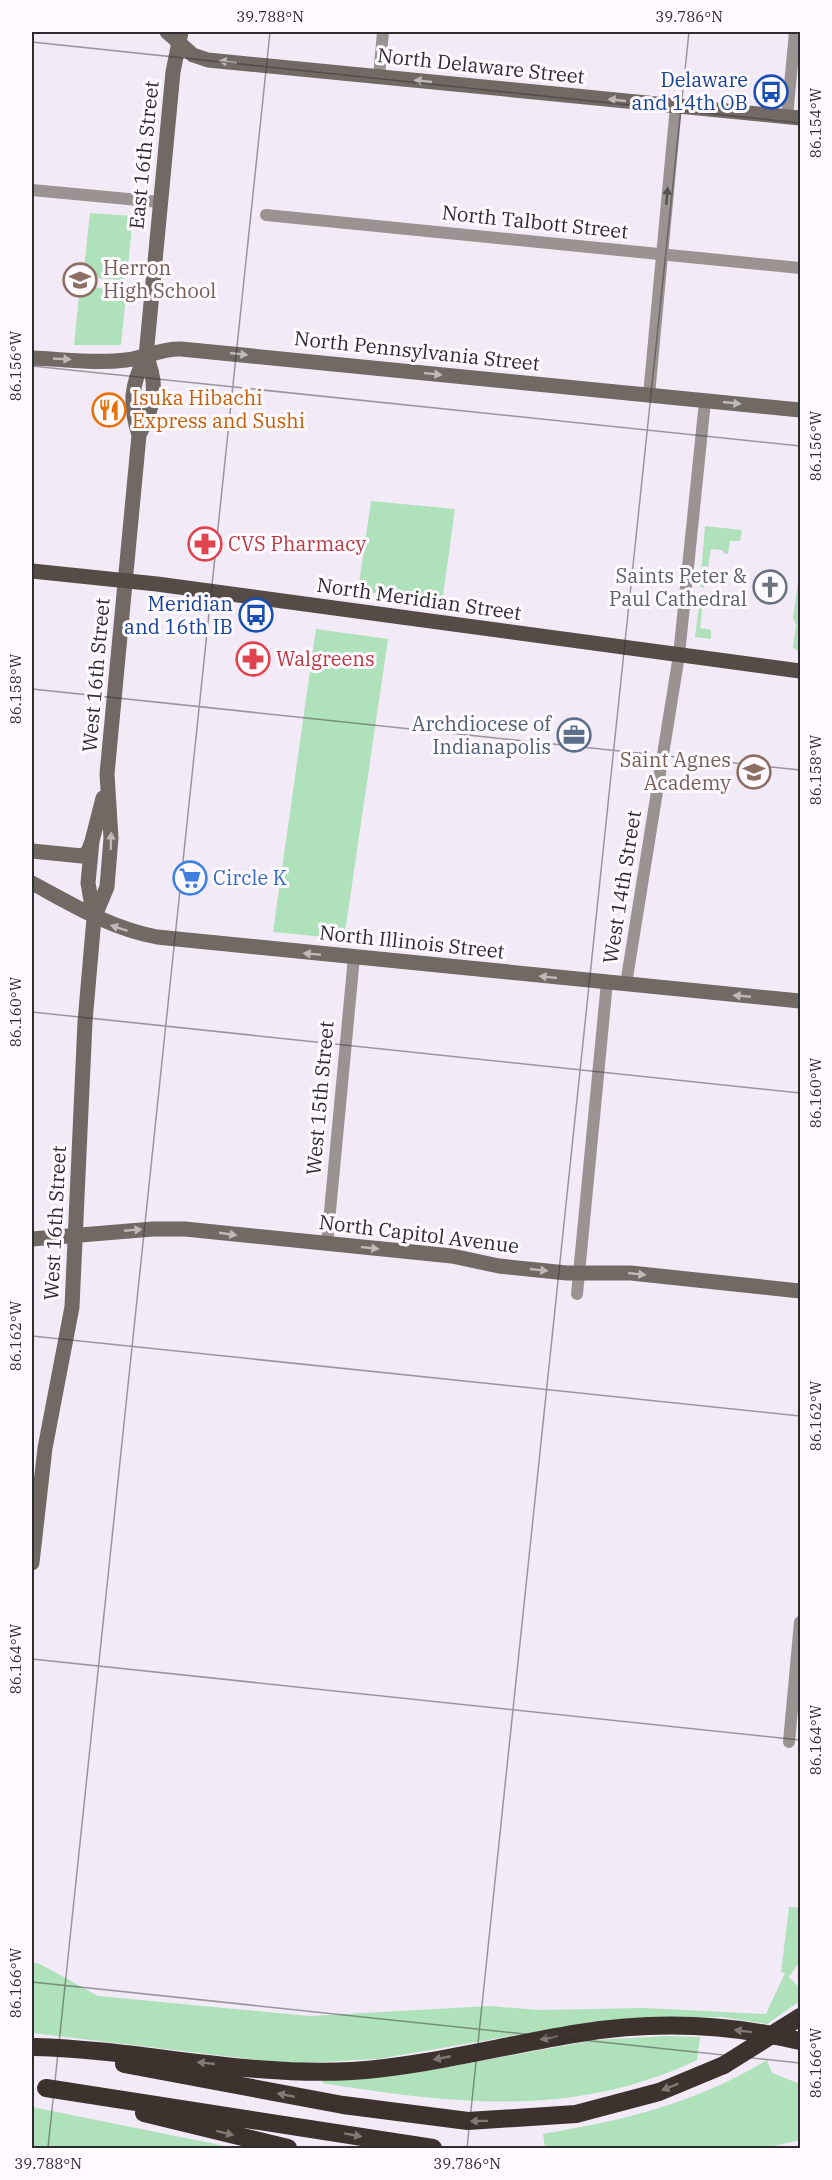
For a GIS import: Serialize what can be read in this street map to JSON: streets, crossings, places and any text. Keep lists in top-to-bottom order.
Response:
{
  "streets": {
    "main road": [
      "North Delaware Street",
      "East 16th Street",
      "North Pennsylvania Street",
      "North Meridian Street",
      "West 16th Street",
      "North Illinois Street",
      "North Capitol Avenue"
    ],
    "street": ["North Talbott Street", "West 14th Street", "West 15th Street"]
  },
  "crossings": [
    ["North Delaware Street", "East 16th Street"],
    ["East 16th Street", "North Pennsylvania Street"],
    ["East 16th Street", "North Meridian Street"],
    ["East 16th Street", "West 16th Street"],
    ["North Pennsylvania Street", "West 14th Street"],
    ["North Meridian Street", "West 16th Street"],
    ["North Meridian Street", "West 14th Street"],
    ["West 16th Street", "North Illinois Street"],
    ["West 16th Street", "North Capitol Avenue"],
    ["West 14th Street", "North Illinois Street"],
    ["West 14th Street", "North Capitol Avenue"],
    ["North Illinois Street", "West 15th Street"],
    ["West 15th Street", "North Capitol Avenue"]
  ],
  "one_way": [
    "North Delaware Street",
    "North Pennsylvania Street",
    "North Illinois Street",
    "North Capitol Avenue"
  ],
  "places": {
    "bus stop": ["Delaware and 14th OB", "Meridian and 16th IB"],
    "school or university": ["Herron High School", "Saint Agnes Academy"],
    "restaurant": ["Isuka Hibachi Express and Sushi"],
    "pharmacy": ["CVS Pharmacy", "Walgreens"],
    "church": ["Saints Peter & Paul Cathedral"],
    "office": ["Archdiocese of Indianapolis"],
    "supermarket": ["Circle K"]
  },
  "coordinates": [
    "39.788°N",
    "39.786°N",
    "86.154°W",
    "86.156°W",
    "86.158°W",
    "86.160°W",
    "86.162°W",
    "86.164°W",
    "86.166°W"
  ]
}
